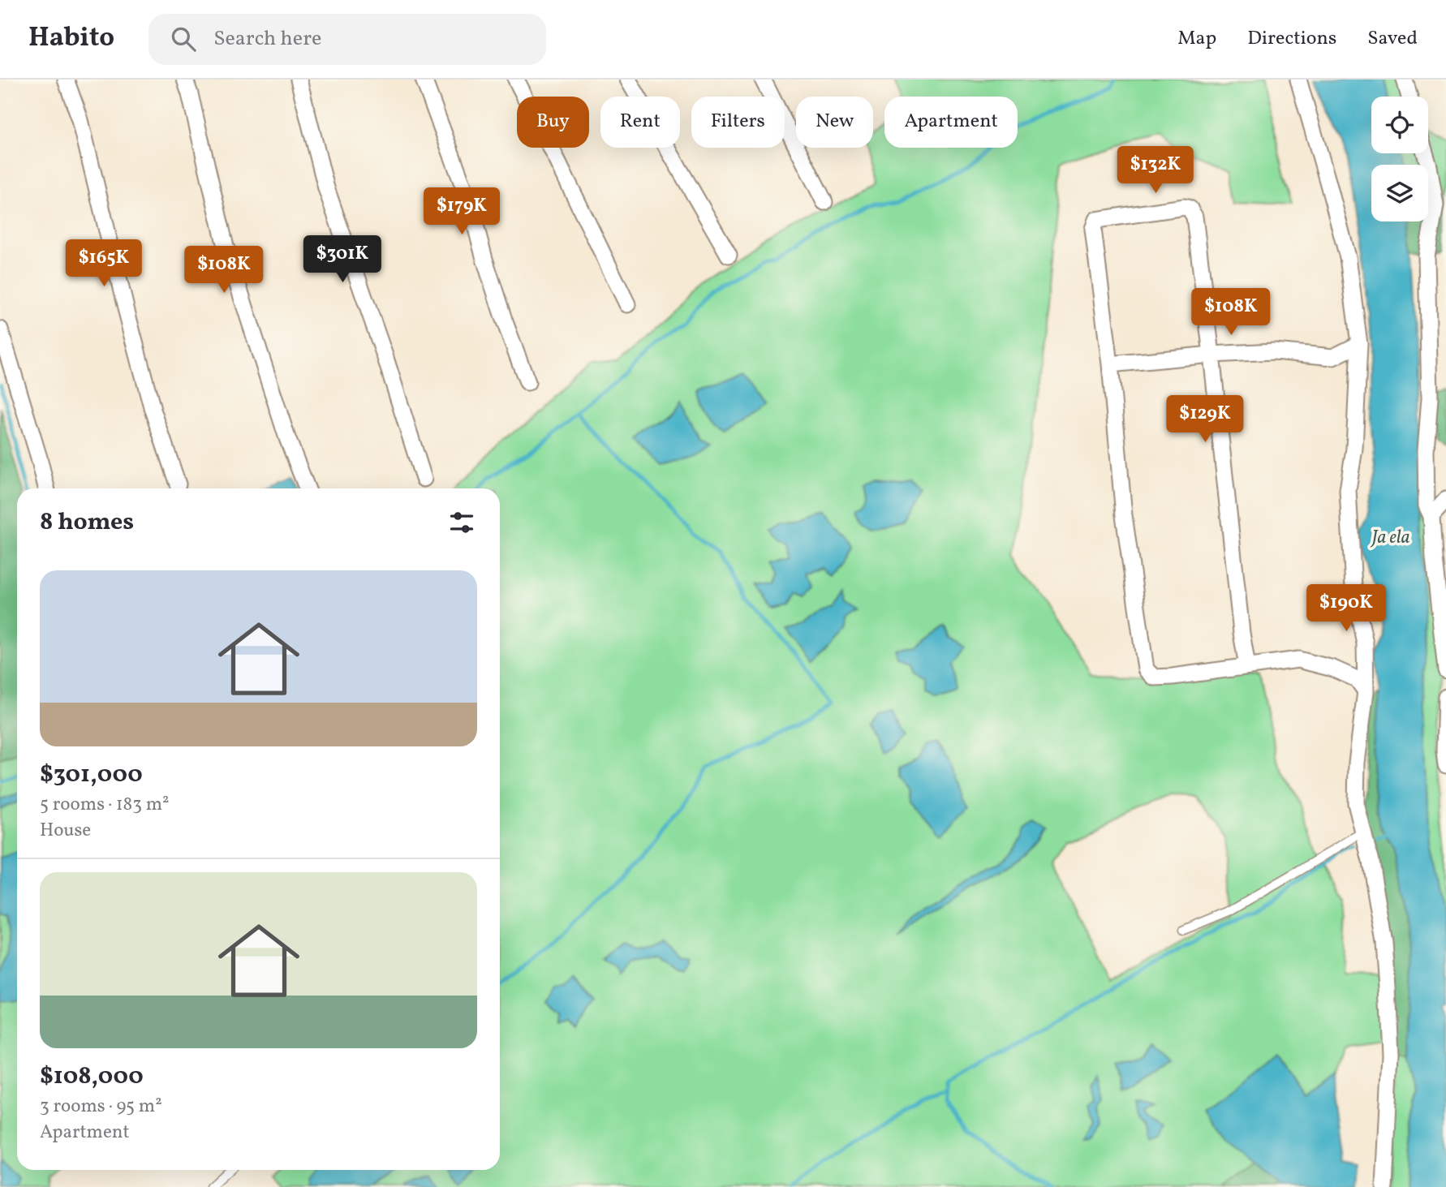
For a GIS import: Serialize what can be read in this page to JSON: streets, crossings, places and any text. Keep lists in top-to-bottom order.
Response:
{
  "water": ["Ja ela"],
  "page": {
    "header": "Habito",
    "search": "Search here",
    "nav": ["Map", "Directions", "Saved"],
    "chip": [
      "Buy",
      "Rent",
      "Filters",
      "New",
      "Apartment"
    ],
    "price": [
      "$132K",
      "$179K",
      "$301K",
      "$165K",
      "$108K",
      "$108K",
      "$129K",
      "$190K"
    ],
    "heading": "8 homes",
    "list": [
      {
        "name": "$301,000",
        "note": "5 rooms · 183 m² · House"
      },
      {
        "name": "$108,000",
        "note": "3 rooms · 95 m² · Apartment"
      }
    ]
  }
}
